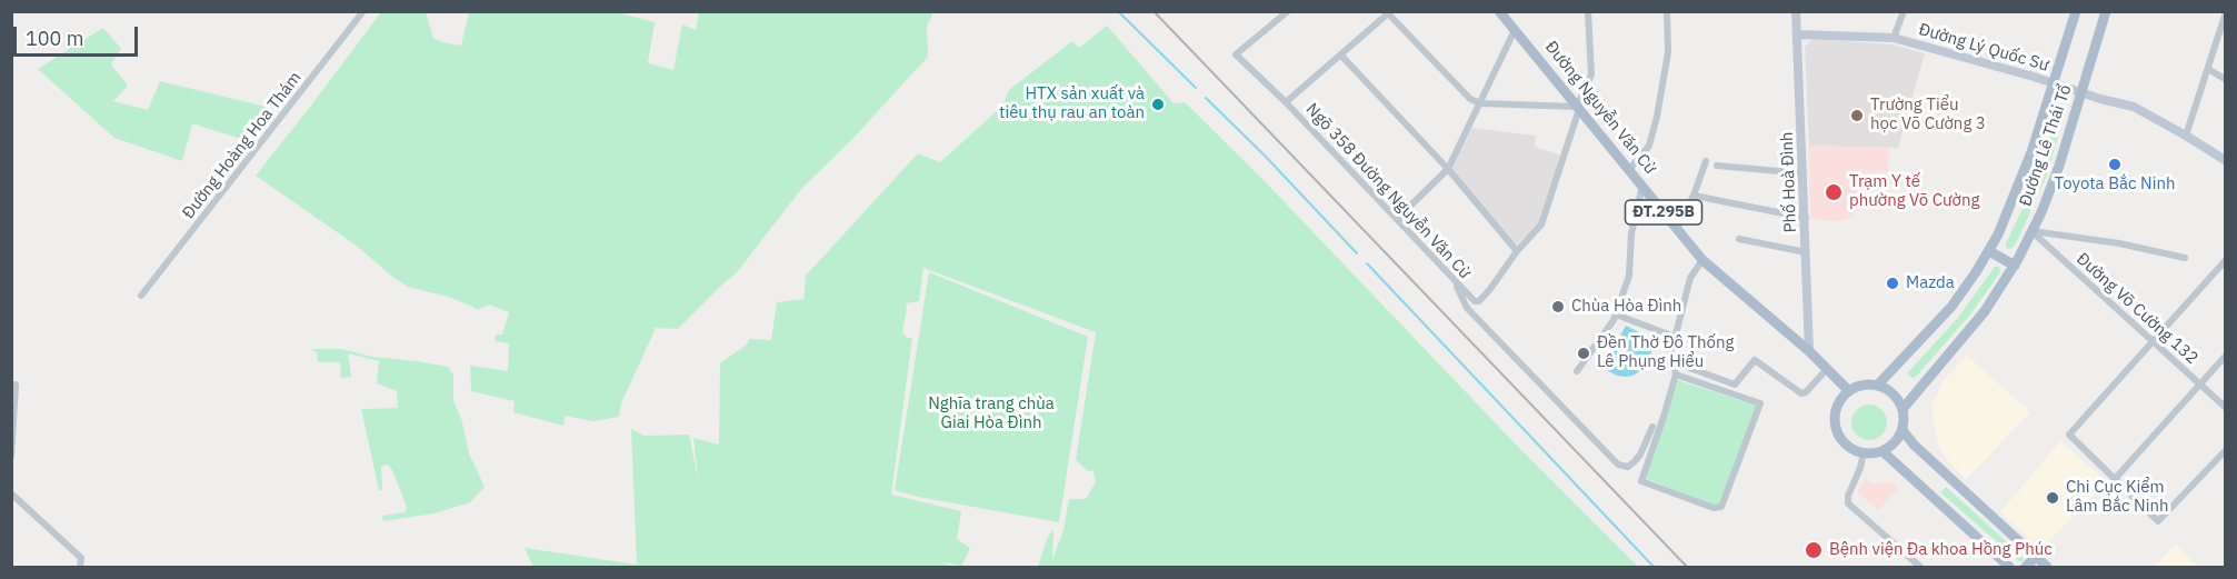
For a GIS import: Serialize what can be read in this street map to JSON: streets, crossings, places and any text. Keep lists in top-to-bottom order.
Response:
{
  "streets": {
    "main road": ["Đường Nguyễn Văn Cừ", "Đường Lê Thái Tổ", "ĐT.295B"],
    "street": [
      "Đường Lý Quốc Sư",
      "Đường Hoàng Hoa Thám",
      "Phố Hoà Đình",
      "Ngõ 358 Đường Nguyễn Văn Cừ",
      "Đường Võ Cường 132"
    ]
  },
  "crossings": [
    ["Đường Lý Quốc Sư", "Đường Lê Thái Tổ"],
    ["Đường Lý Quốc Sư", "Phố Hoà Đình"],
    ["Đường Nguyễn Văn Cừ", "Đường Lê Thái Tổ"],
    ["Đường Nguyễn Văn Cừ", "Phố Hoà Đình"],
    ["Đường Nguyễn Văn Cừ", "Ngõ 358 Đường Nguyễn Văn Cừ"],
    ["Đường Lê Thái Tổ", "Đường Võ Cường 132"]
  ],
  "parks": ["Nghĩa trang chùa Giai Hòa Đình"],
  "places": [
    "HTX sản xuất và tiêu thụ rau an toàn",
    "Trường Tiểu học Võ Cường 3",
    "Toyota Bắc Ninh",
    "Trạm Y tế phường Võ Cường",
    "Mazda",
    "Chùa Hòa Đình",
    "Đền Thờ Đô Thống Lê Phụng Hiểu",
    "Chi Cục Kiểm Lâm Bắc Ninh",
    "Bệnh viện Đa khoa Hồng Phúc"
  ],
  "scale_bar": "100 m"
}
